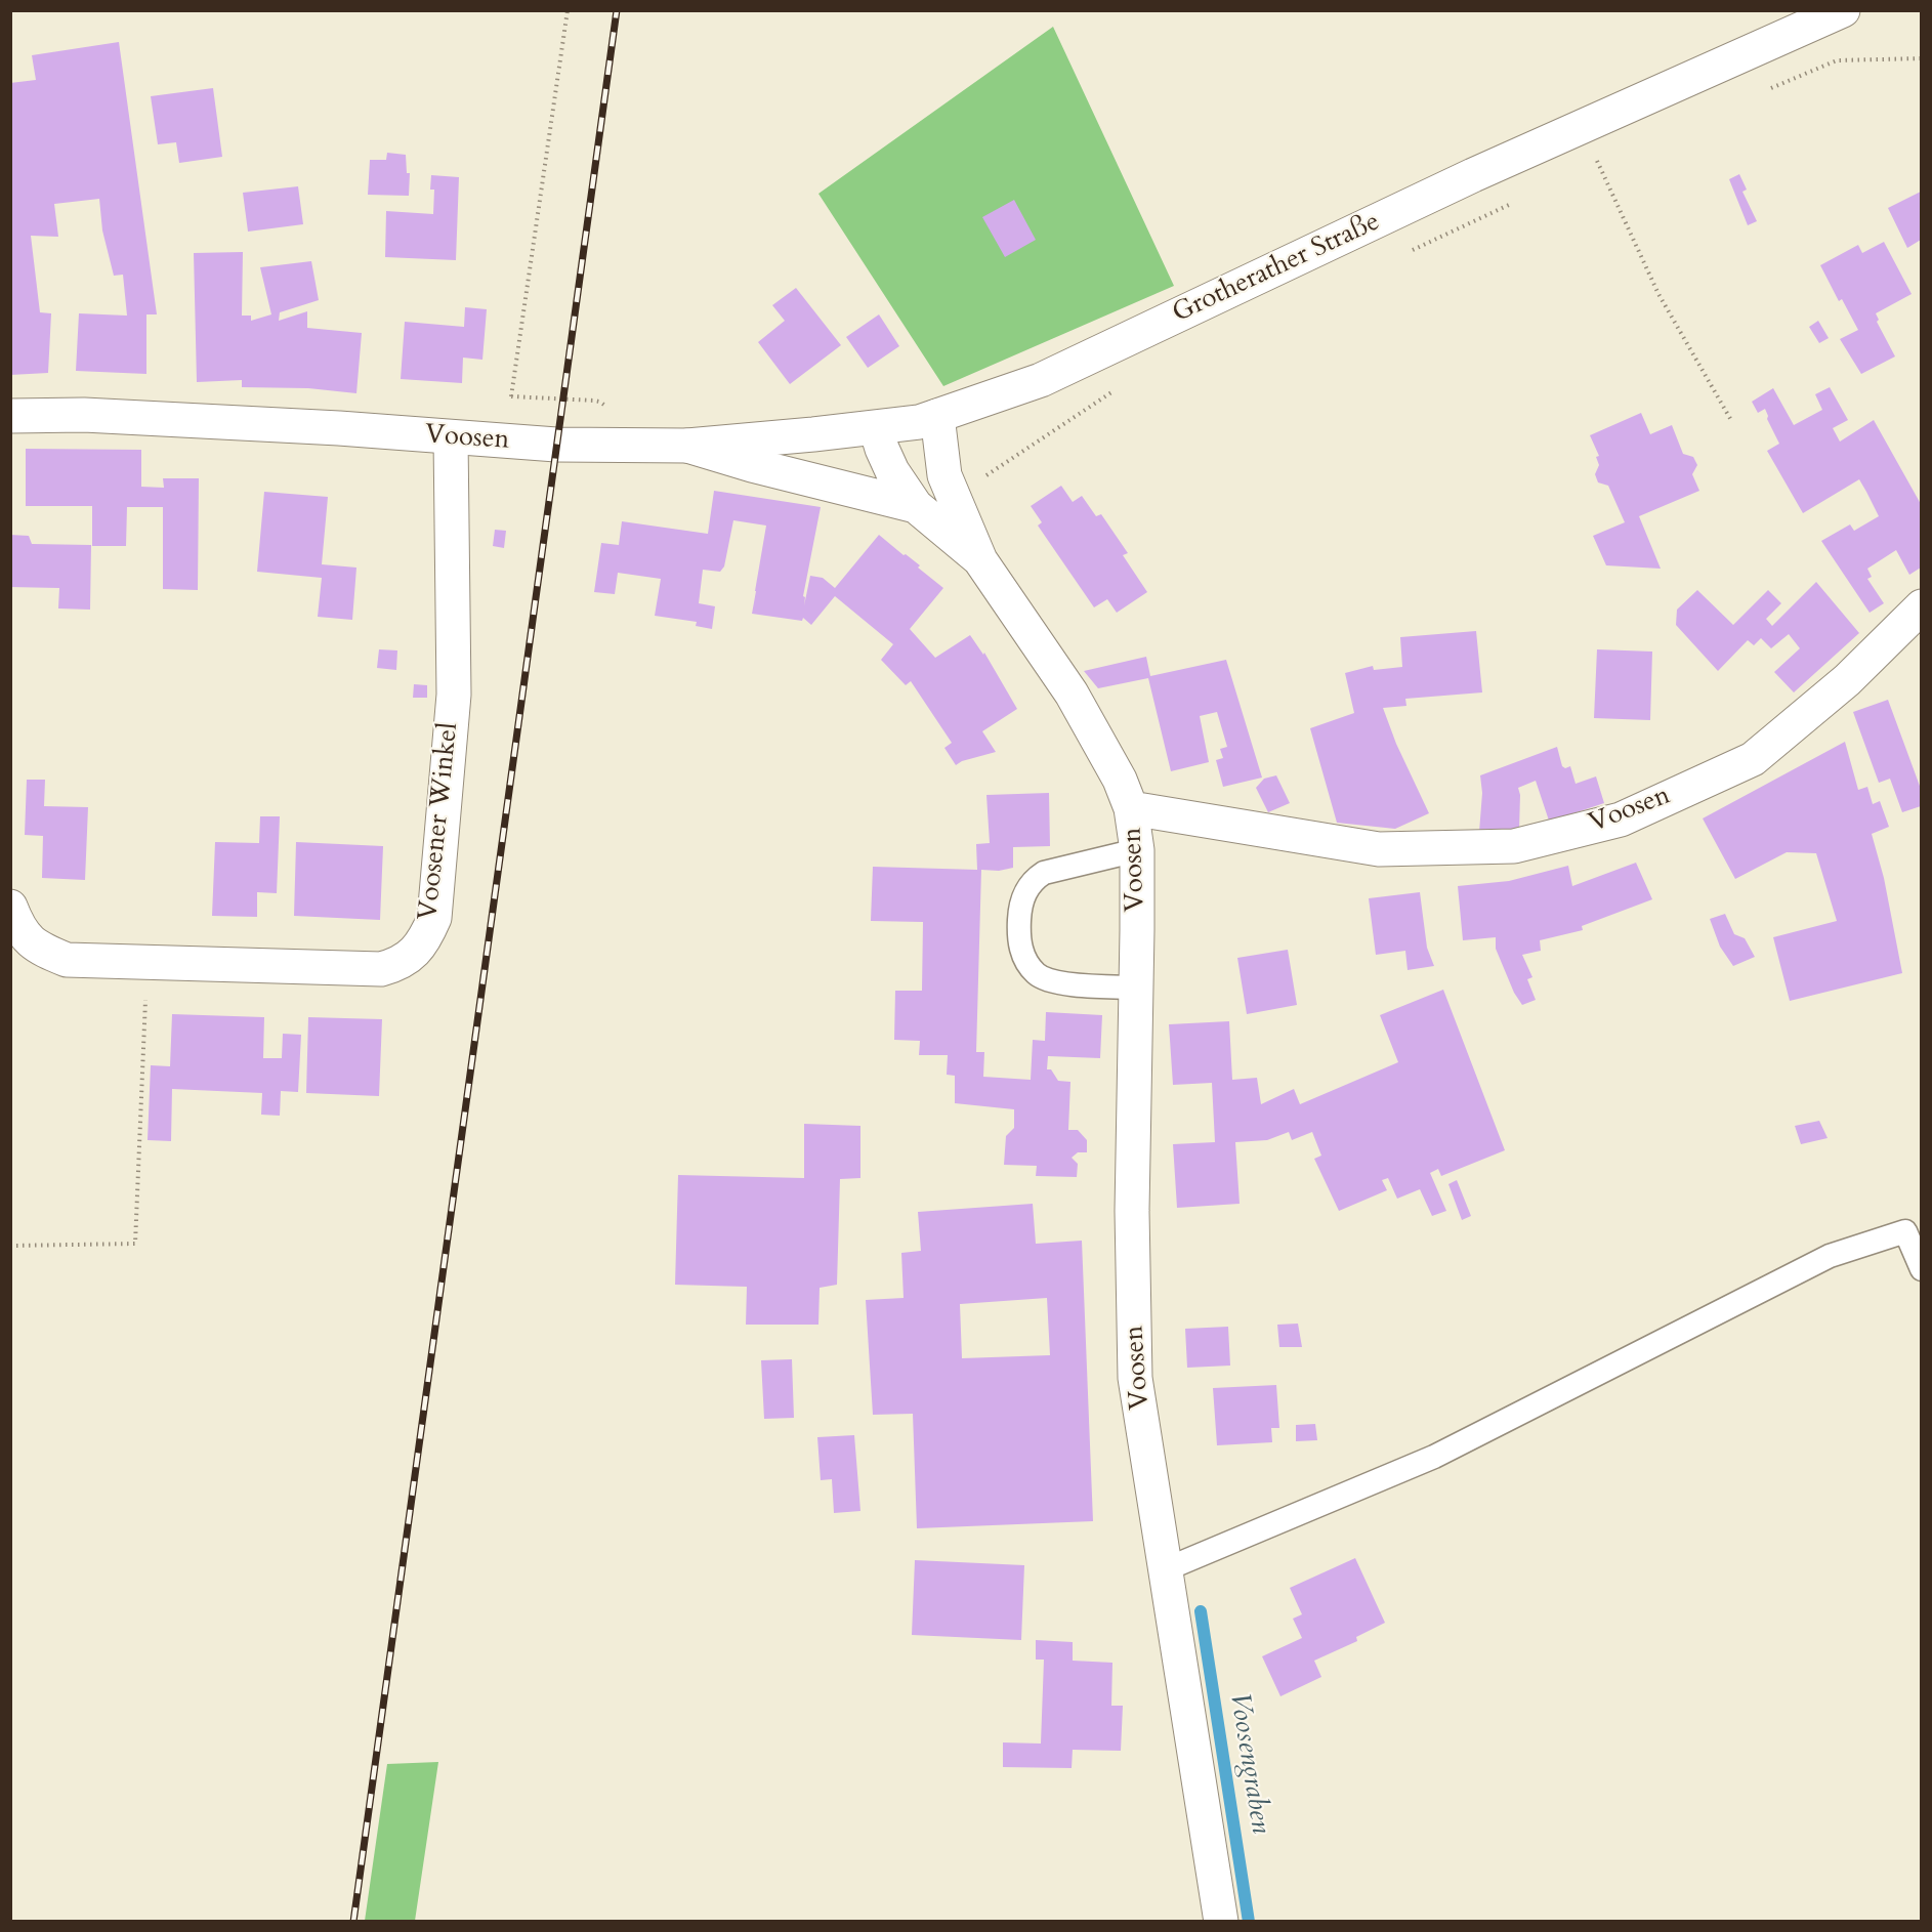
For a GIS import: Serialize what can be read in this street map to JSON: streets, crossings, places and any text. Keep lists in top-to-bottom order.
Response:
{
  "streets": {
    "street": ["Grotherather Straße", "Voosen", "Voosener Winkel"]
  },
  "crossings": [
    ["Grotherather Straße", "Voosen"],
    ["Voosen", "Voosener Winkel"]
  ],
  "water": ["Voosengraben"]
}
